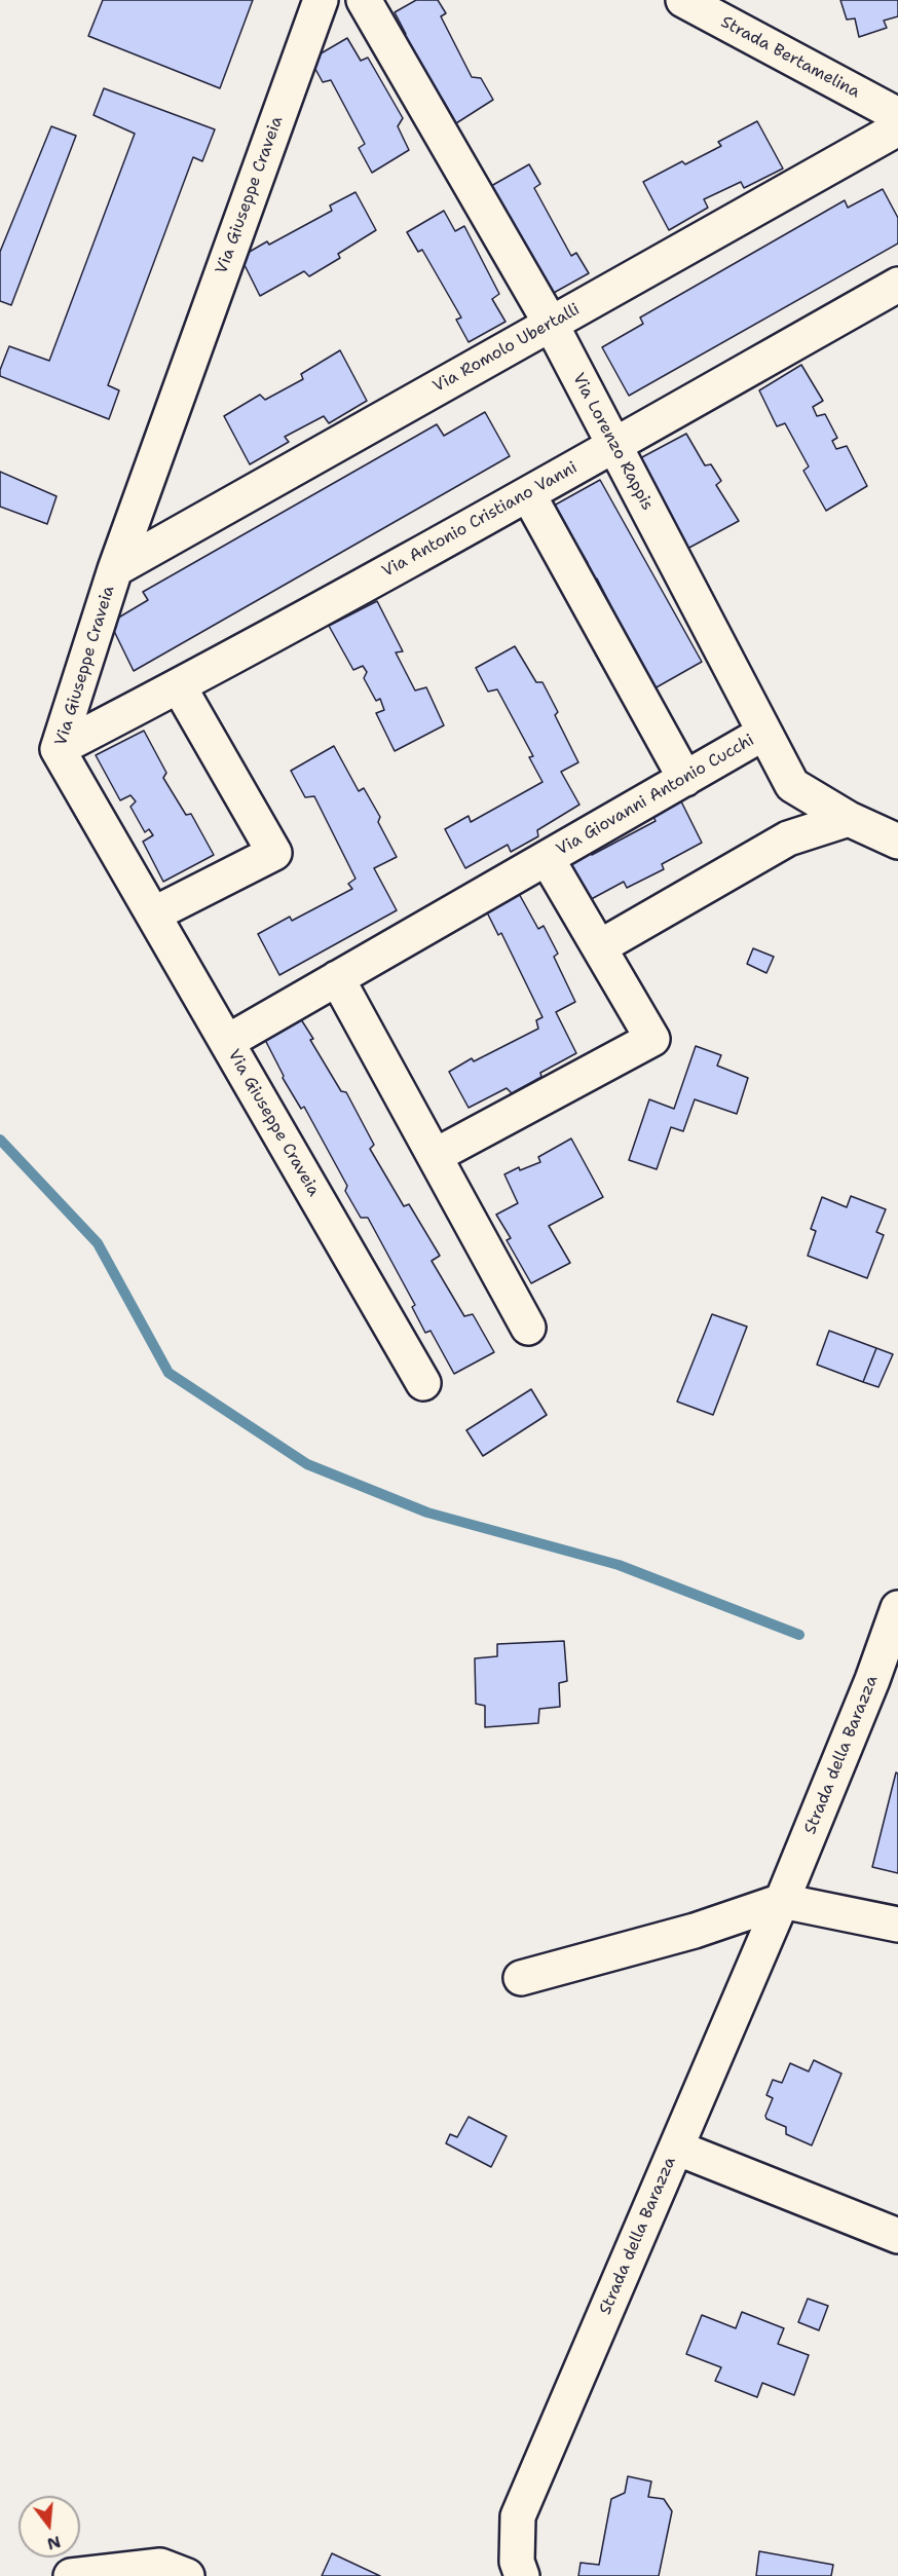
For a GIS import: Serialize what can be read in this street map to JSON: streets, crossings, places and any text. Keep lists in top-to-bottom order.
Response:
{
  "streets": {
    "street": [
      "Strada Bertamelina",
      "Via Giuseppe Craveia",
      "Via Romolo Ubertalli",
      "Via Lorenzo Rappis",
      "Via Antonio Cristiano Vanni",
      "Via Giovanni Antonio Cucchi",
      "Strada della Barazza"
    ]
  },
  "crossings": [
    ["Via Giuseppe Craveia", "Via Romolo Ubertalli"],
    ["Via Giuseppe Craveia", "Via Antonio Cristiano Vanni"],
    ["Via Giuseppe Craveia", "Via Giovanni Antonio Cucchi"],
    ["Via Romolo Ubertalli", "Via Lorenzo Rappis"],
    ["Via Lorenzo Rappis", "Via Antonio Cristiano Vanni"],
    ["Via Lorenzo Rappis", "Via Giovanni Antonio Cucchi"]
  ],
  "north": "bottom"
}
